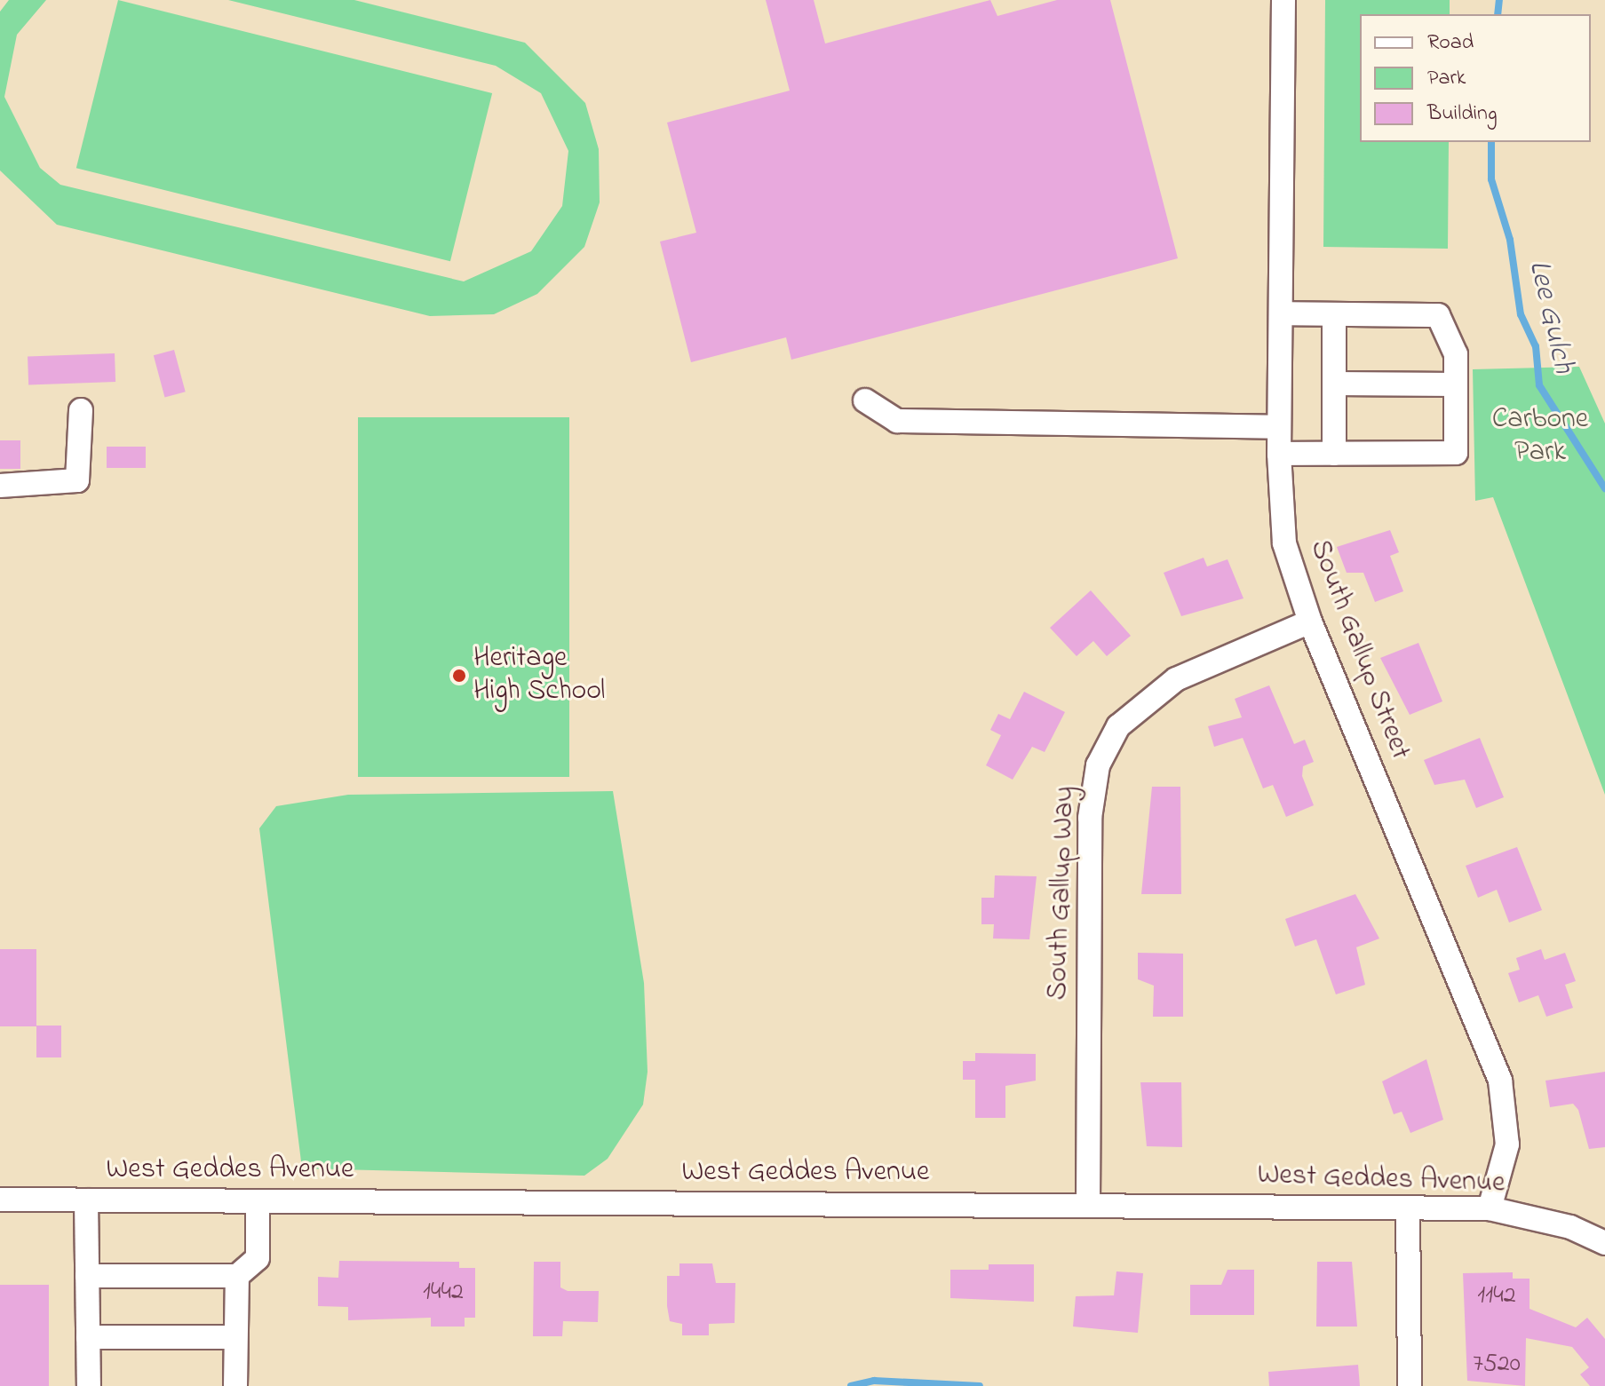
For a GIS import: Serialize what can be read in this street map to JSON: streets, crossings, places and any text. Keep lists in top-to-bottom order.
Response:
{
  "streets": {
    "street": ["South Gallup Street", "South Gallup Way", "West Geddes Avenue"]
  },
  "crossings": [
    ["South Gallup Street", "South Gallup Way"],
    ["South Gallup Street", "West Geddes Avenue"],
    ["South Gallup Way", "West Geddes Avenue"]
  ],
  "water": ["Lee Gulch"],
  "parks": ["Carbone Park"],
  "places": ["Heritage High School"],
  "house_numbers": ["1442", "1142", "7520"],
  "legend": ["Road", "Park", "Building"]
}
